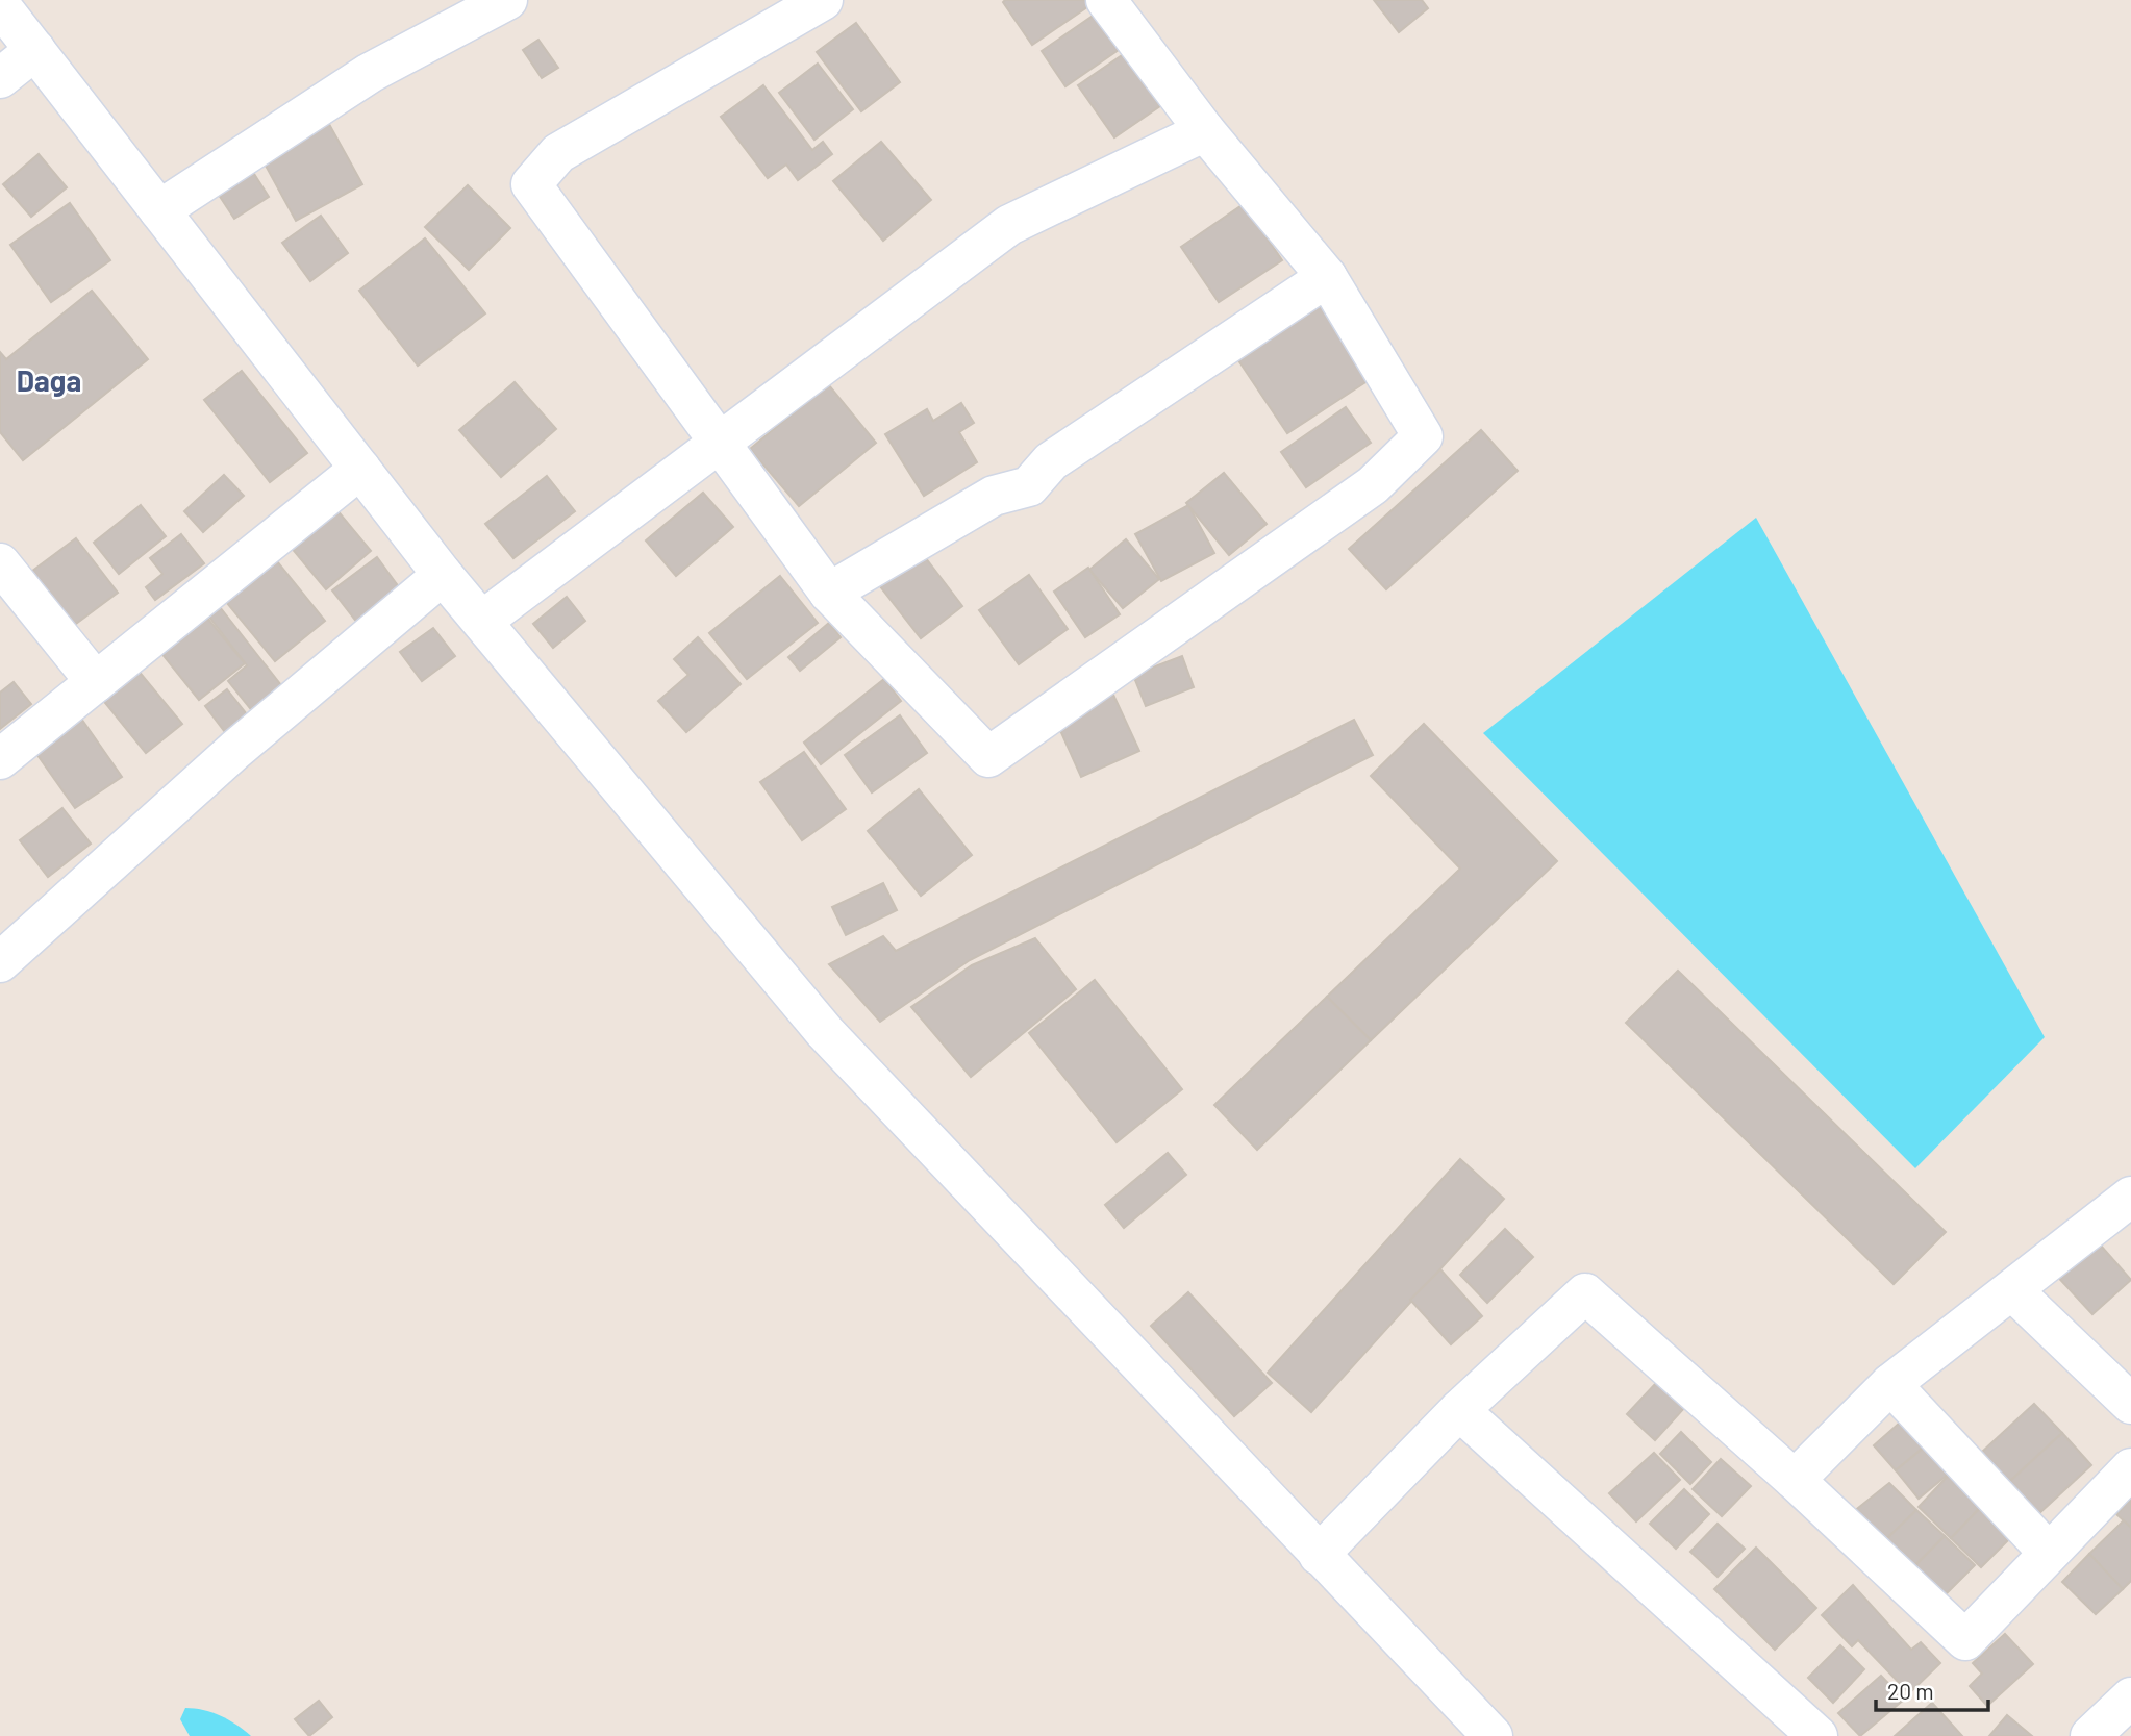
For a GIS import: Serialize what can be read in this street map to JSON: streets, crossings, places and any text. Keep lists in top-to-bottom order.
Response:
{
  "districts": ["Daga"],
  "scale_bar": "20 m"
}
